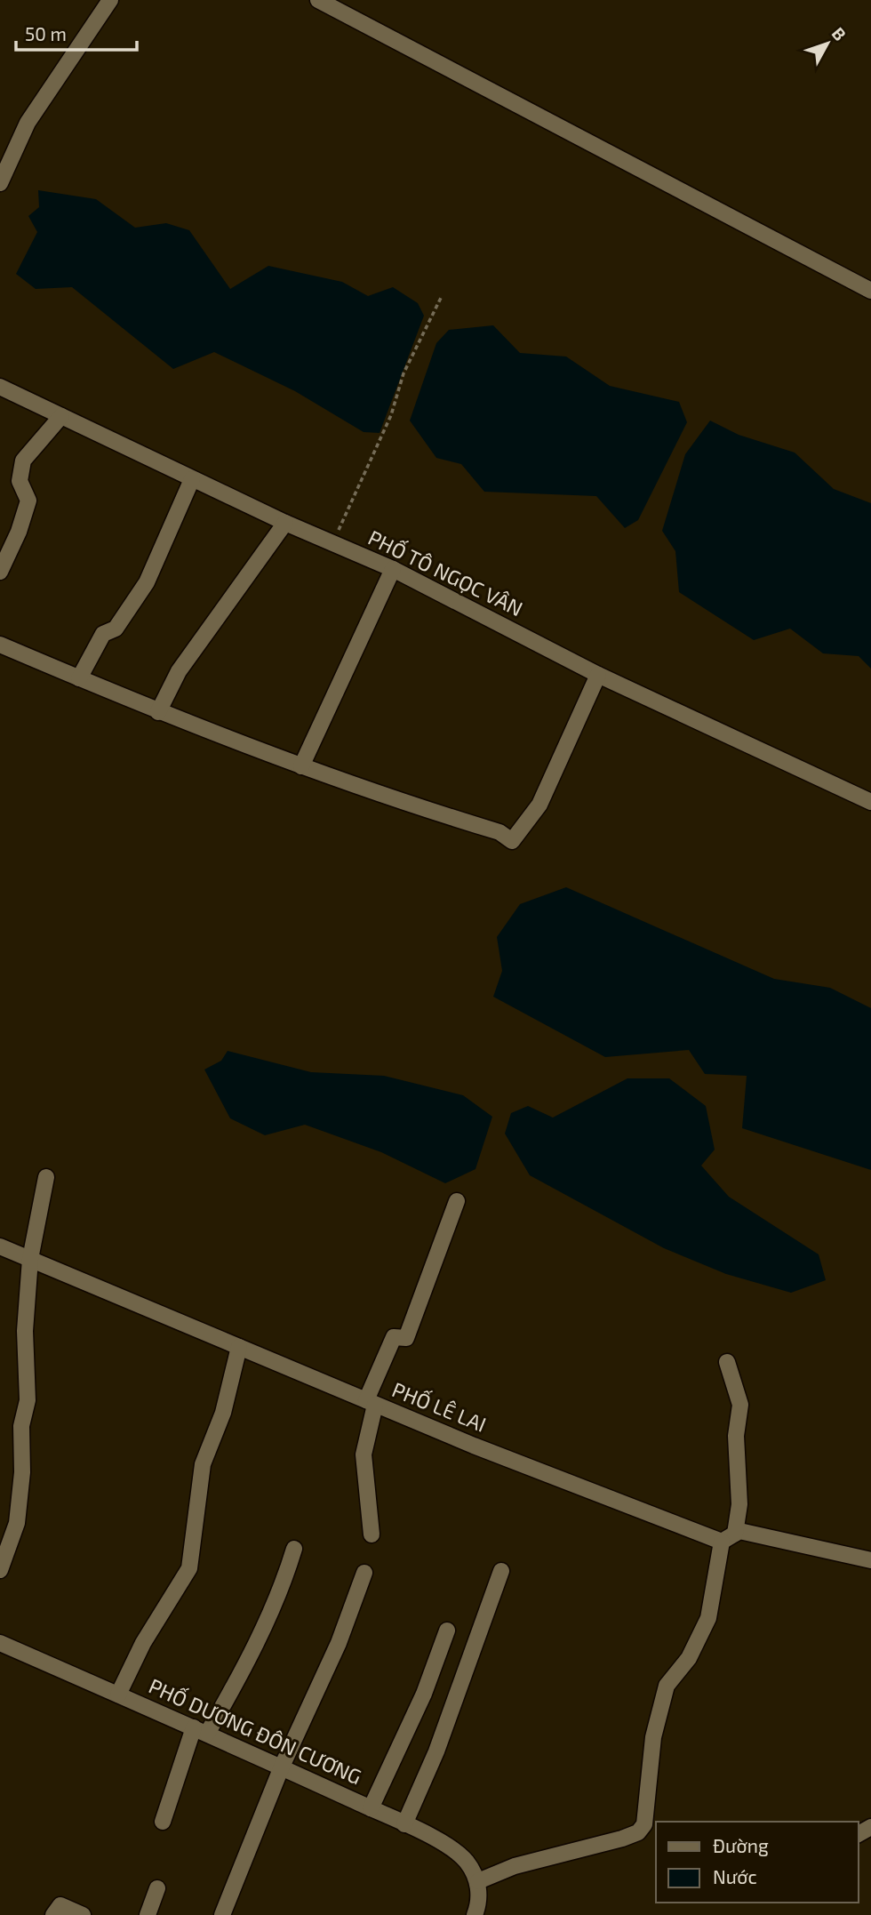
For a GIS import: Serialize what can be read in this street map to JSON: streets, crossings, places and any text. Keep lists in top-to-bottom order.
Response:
{
  "streets": {
    "street": ["PHỐ TÔ NGỌC VÂN", "PHỐ LÊ LAI", "PHỐ DƯƠNG ĐÔN CƯƠNG"]
  },
  "legend": ["Đường", "Nước"],
  "scale_bar": "50 m",
  "north": "top right"
}
